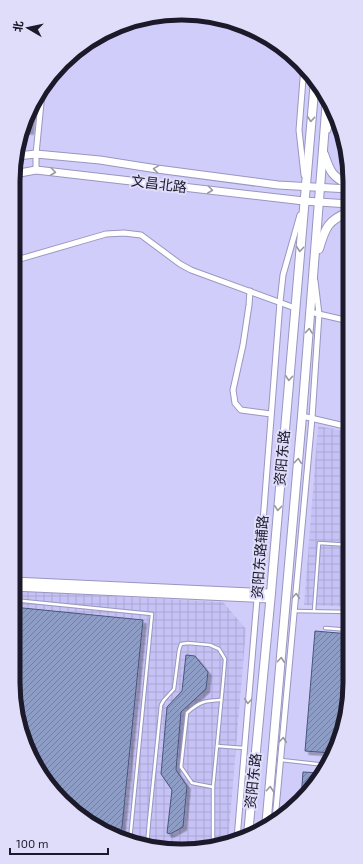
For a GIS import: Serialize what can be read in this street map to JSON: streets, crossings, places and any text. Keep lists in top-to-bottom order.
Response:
{
  "streets": {
    "main road": ["文昌北路", "资阳东路"],
    "street": ["资阳东路辅路"]
  },
  "crossings": [
    ["文昌北路", "资阳东路"],
    ["文昌北路", "资阳东路辅路"],
    ["资阳东路", "资阳东路辅路"]
  ],
  "scale_bar": "100 m",
  "north": "left"
}
